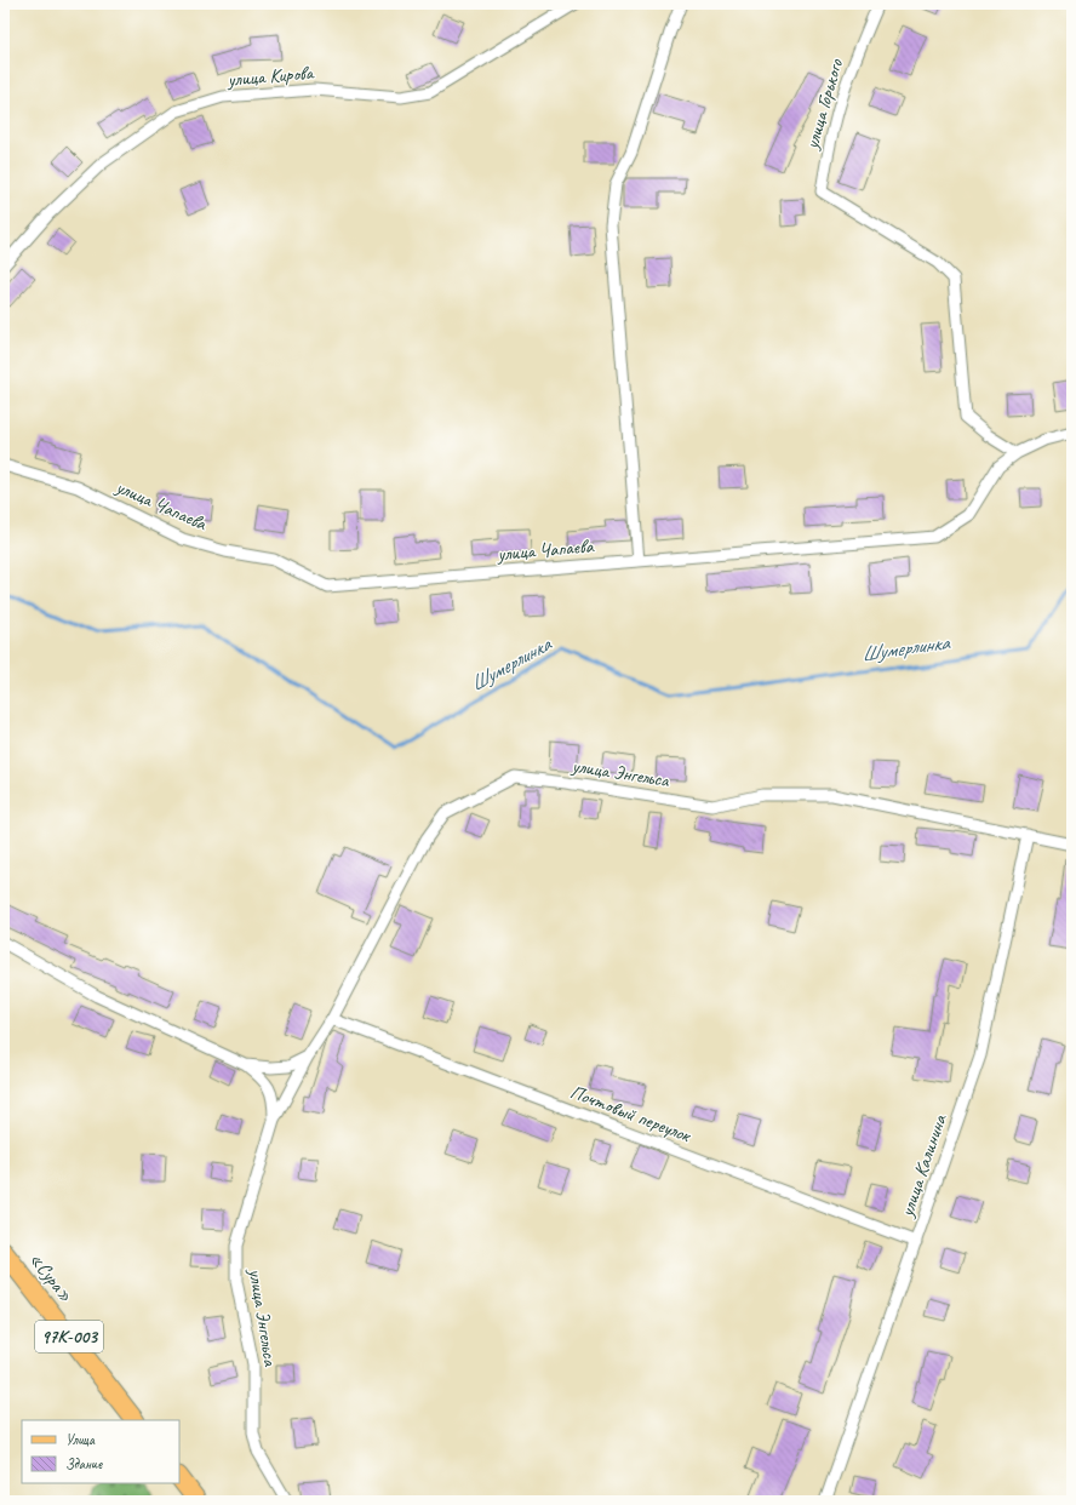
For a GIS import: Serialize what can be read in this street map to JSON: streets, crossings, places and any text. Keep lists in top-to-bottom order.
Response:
{
  "streets": {
    "main road": ["«Сура»", "97К-003"],
    "street": [
      "улица Кирова",
      "улица Горького",
      "улица Чапаева",
      "улица Энгельса",
      "Почтовый переулок",
      "улица Калинина"
    ]
  },
  "crossings": [
    ["улица Горького", "улица Чапаева"],
    ["улица Энгельса", "Почтовый переулок"],
    ["улица Энгельса", "улица Калинина"],
    ["Почтовый переулок", "улица Калинина"]
  ],
  "water": ["Шумерлинка"],
  "legend": ["Улица", "Здание"]
}
